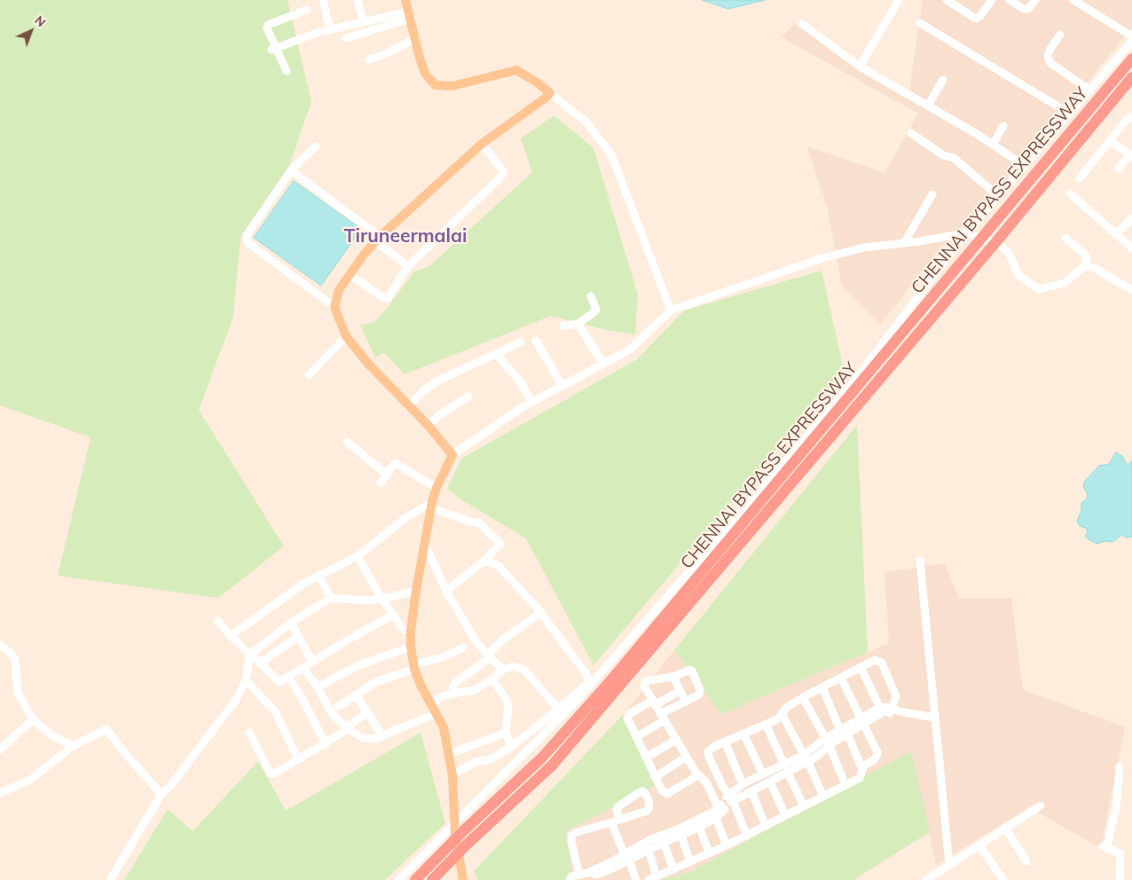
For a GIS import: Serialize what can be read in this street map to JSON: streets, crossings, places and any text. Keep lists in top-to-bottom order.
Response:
{
  "streets": {
    "highway": ["CHENNAI BYPASS EXPRESSWAY"]
  },
  "districts": ["Tiruneermalai"],
  "north": "top right"
}
